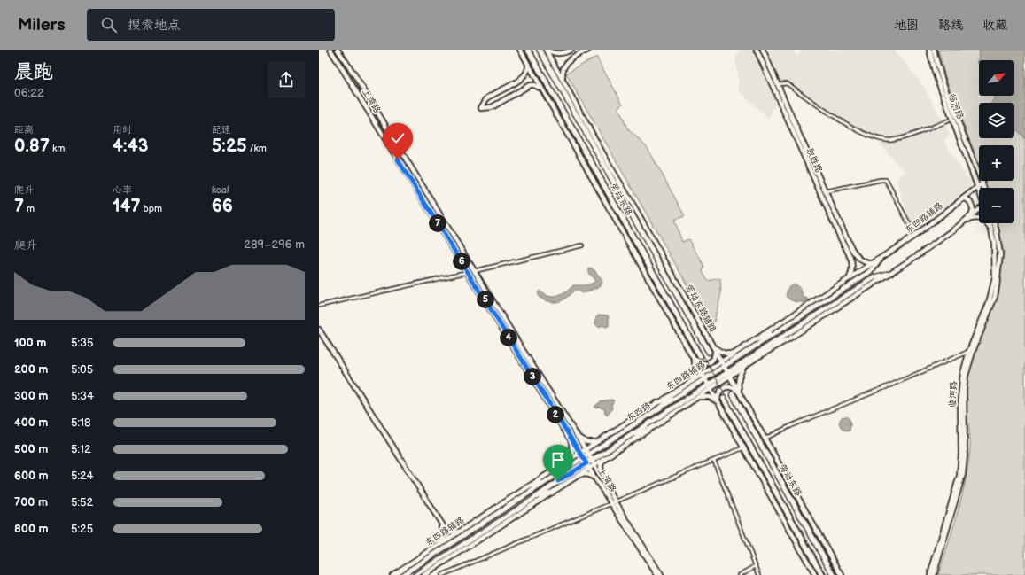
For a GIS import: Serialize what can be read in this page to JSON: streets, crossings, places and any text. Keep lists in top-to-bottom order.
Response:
{
  "streets": {
    "highway": ["劳动东路"],
    "main road": [
      "上湾路",
      "临河路",
      "敢胜路",
      "东四路辅路",
      "劳动东路辅路",
      "东四路"
    ]
  },
  "crossings": [
    ["上湾路", "东四路辅路"],
    ["上湾路", "东四路"],
    ["临河路", "东四路辅路"],
    ["敢胜路", "东四路辅路"],
    ["东四路辅路", "劳动东路辅路"],
    ["东四路辅路", "东四路"],
    ["劳动东路辅路", "东四路"]
  ],
  "north": "top right",
  "page": {
    "header": "Milers",
    "search": "搜索地点",
    "nav": ["地图", "路线", "收藏"],
    "heading": ["晨跑", "06:22"],
    "map_buttons": ["+", "−"],
    "stats": [
      ["距离", "0.87 km"],
      ["用时", "4:43"],
      ["配速", "5:25 /km"],
      ["爬升", "7 m"],
      ["心率", "147 bpm"],
      ["kcal", "66"]
    ],
    "pins": [
      "7",
      "6",
      "5",
      "4",
      "3",
      "2"
    ],
    "chart": ["爬升", "289–296 m"],
    "list": [
      {
        "name": "100 m",
        "note": "5:35"
      },
      {
        "name": "200 m",
        "note": "5:05"
      },
      {
        "name": "300 m",
        "note": "5:34"
      },
      {
        "name": "400 m",
        "note": "5:18"
      },
      {
        "name": "500 m",
        "note": "5:12"
      },
      {
        "name": "600 m",
        "note": "5:24"
      },
      {
        "name": "700 m",
        "note": "5:52"
      },
      {
        "name": "800 m",
        "note": "5:25"
      }
    ]
  }
}
